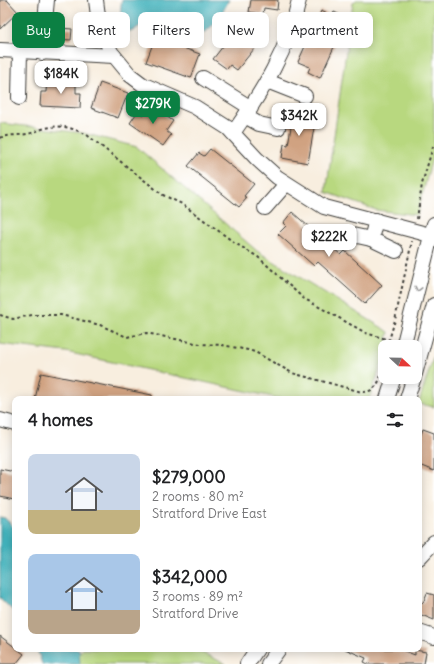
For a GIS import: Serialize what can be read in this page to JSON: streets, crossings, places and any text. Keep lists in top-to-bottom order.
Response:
{
  "north": "right",
  "page": {
    "chip": [
      "Buy",
      "Rent",
      "Filters",
      "New",
      "Apartment"
    ],
    "price": [
      "$184K",
      "$279K",
      "$342K",
      "$222K"
    ],
    "heading": "4 homes",
    "list": [
      {
        "name": "$279,000",
        "note": "2 rooms · 80 m² · Stratford Drive East"
      },
      {
        "name": "$342,000",
        "note": "3 rooms · 89 m² · Stratford Drive"
      }
    ]
  }
}
